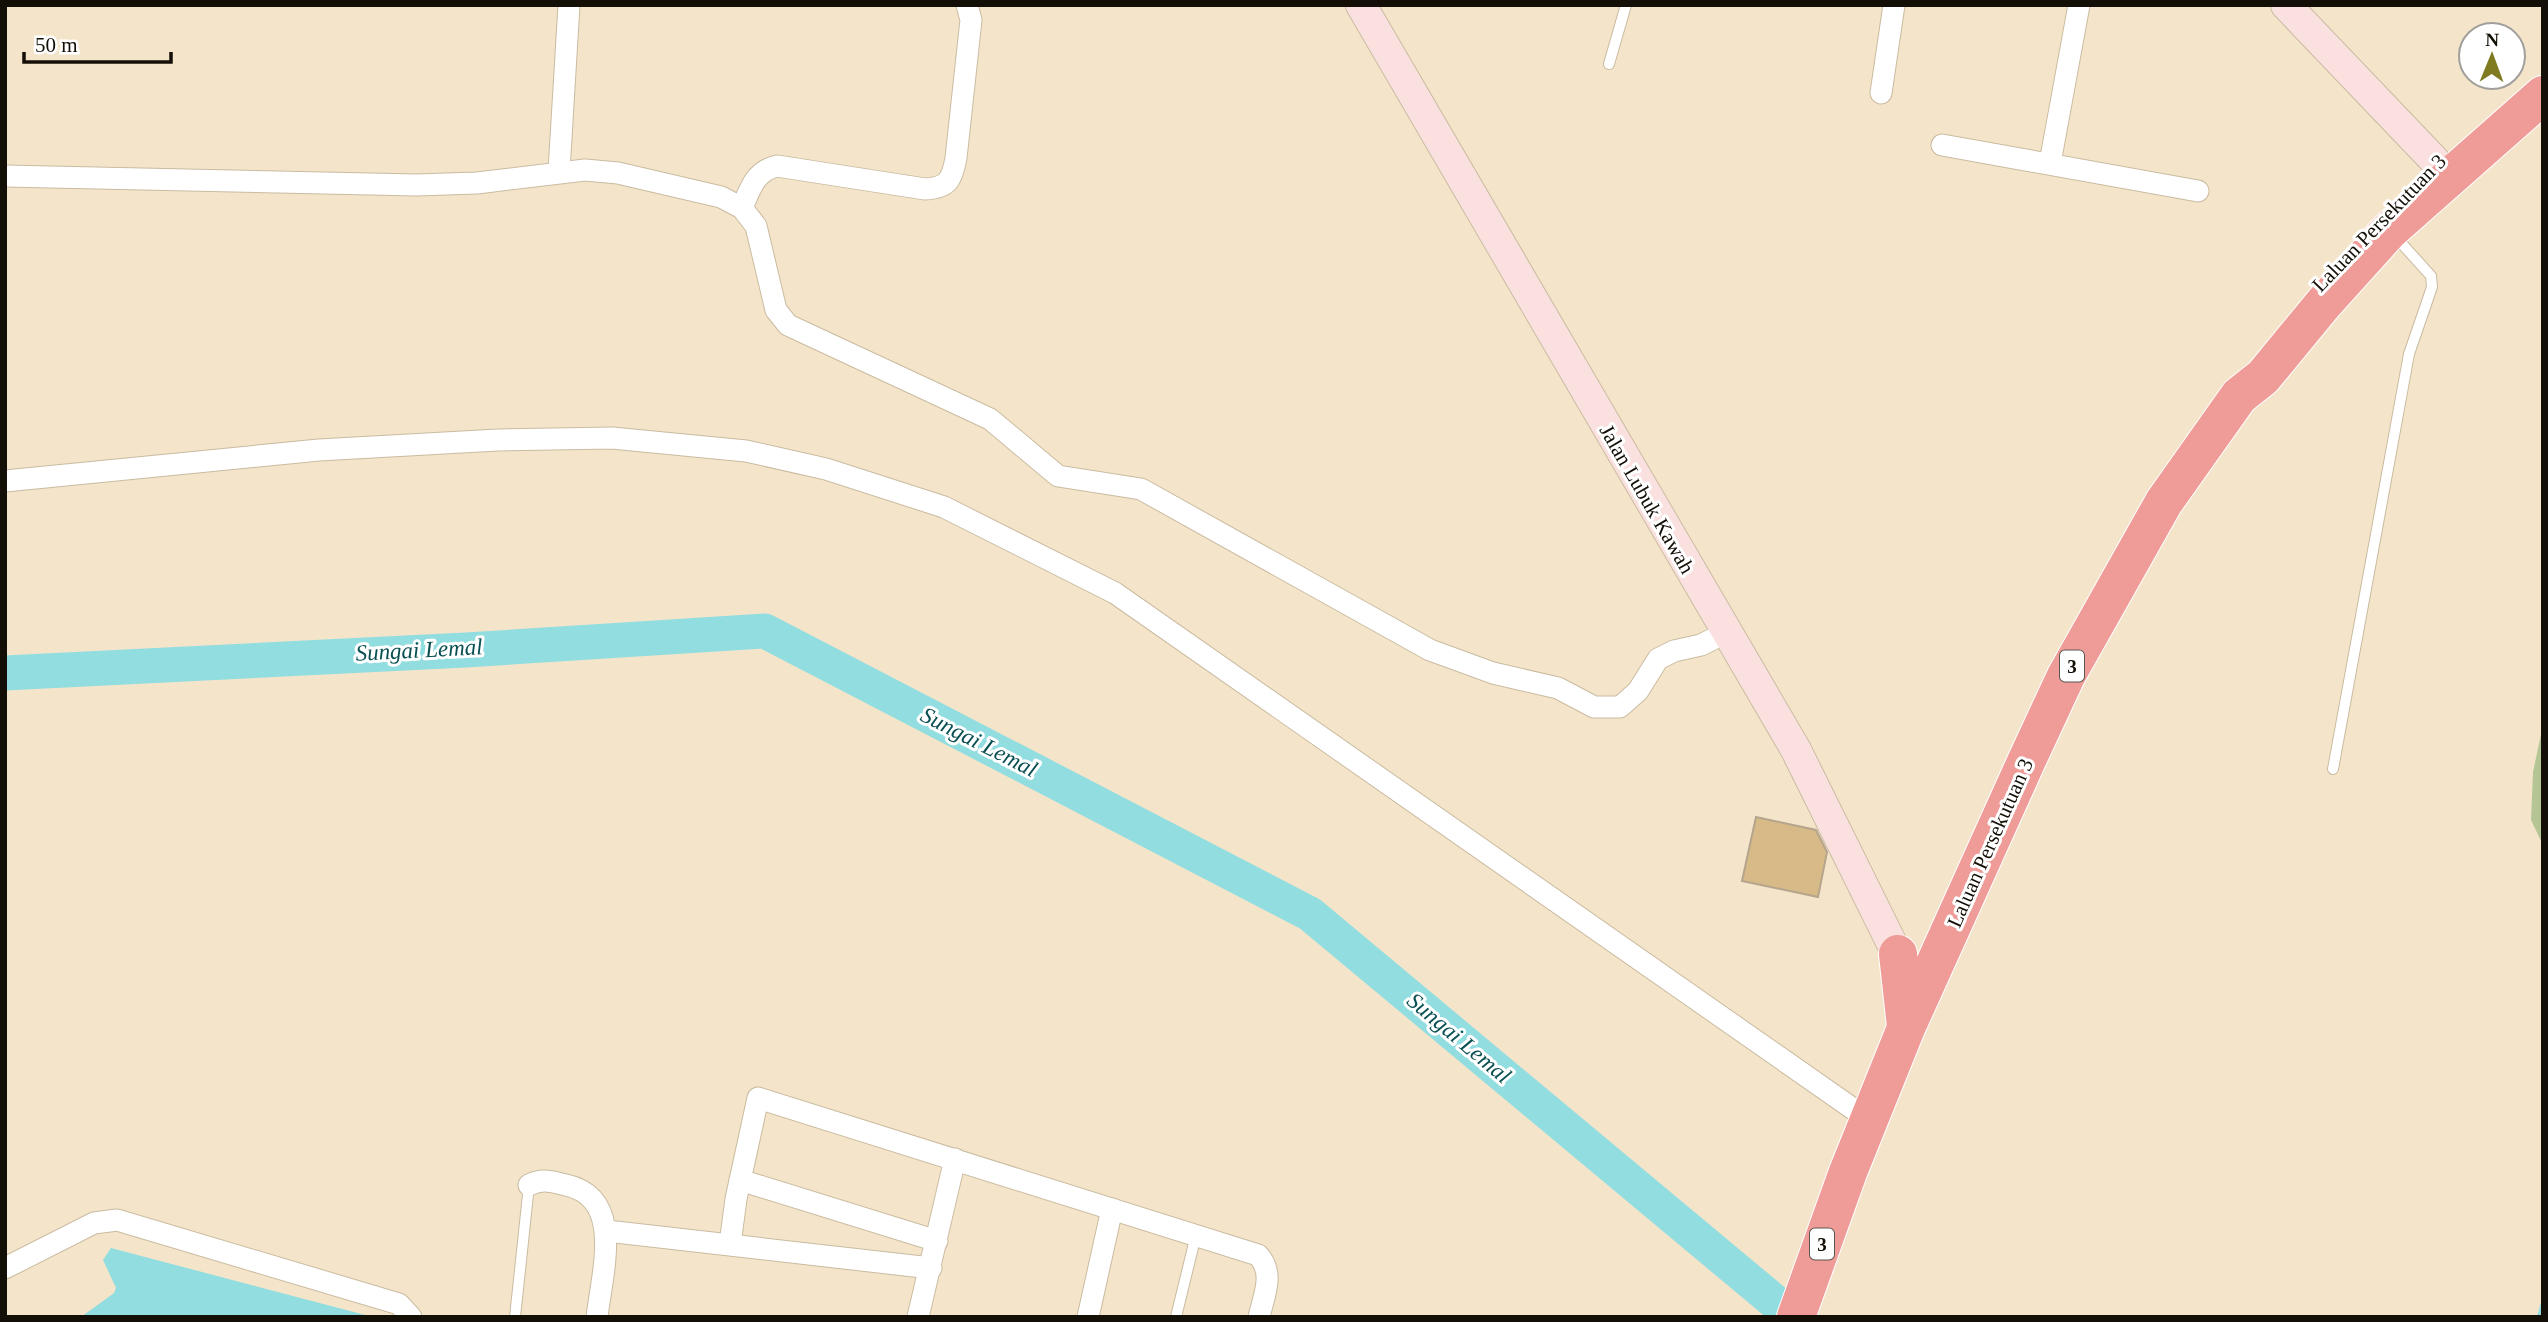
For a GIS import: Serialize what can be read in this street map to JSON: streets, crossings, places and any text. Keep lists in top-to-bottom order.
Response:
{
  "streets": {
    "highway": ["Laluan Persekutuan 3", "3"],
    "main road": ["Jalan Lubuk Kawah"]
  },
  "water": ["Sungai Lemal"],
  "scale_bar": "50 m",
  "north": "top"
}
